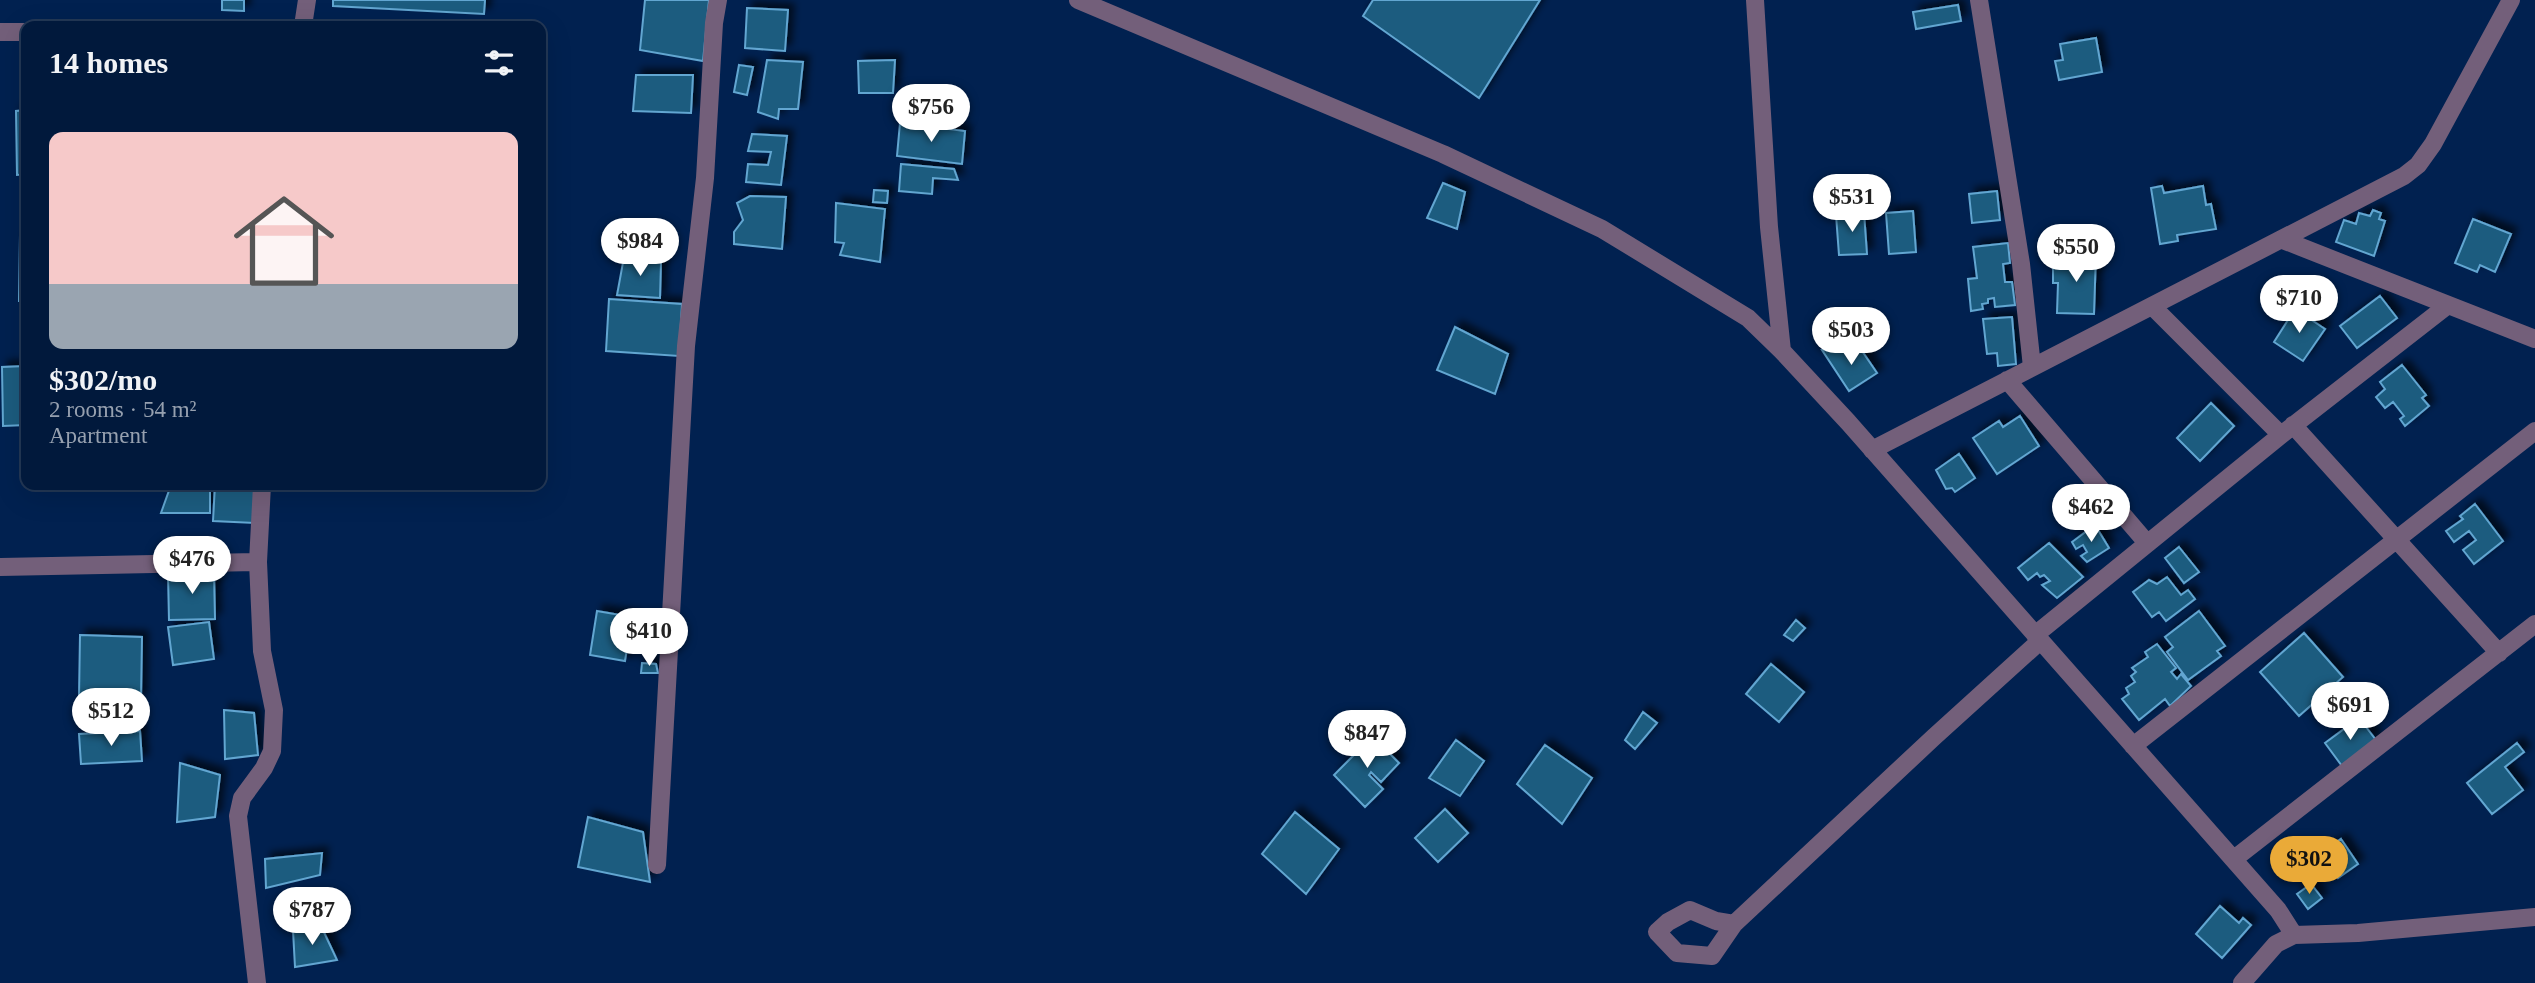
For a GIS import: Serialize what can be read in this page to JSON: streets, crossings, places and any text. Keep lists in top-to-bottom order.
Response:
{
  "page": {
    "heading": "14 homes",
    "price": [
      "$756",
      "$531",
      "$984",
      "$550",
      "$710",
      "$503",
      "$462",
      "$476",
      "$410",
      "$691",
      "$512",
      "$847",
      "$302",
      "$787"
    ],
    "list": [
      {
        "name": "$302/mo",
        "note": "2 rooms · 54 m² · Apartment"
      }
    ]
  }
}
